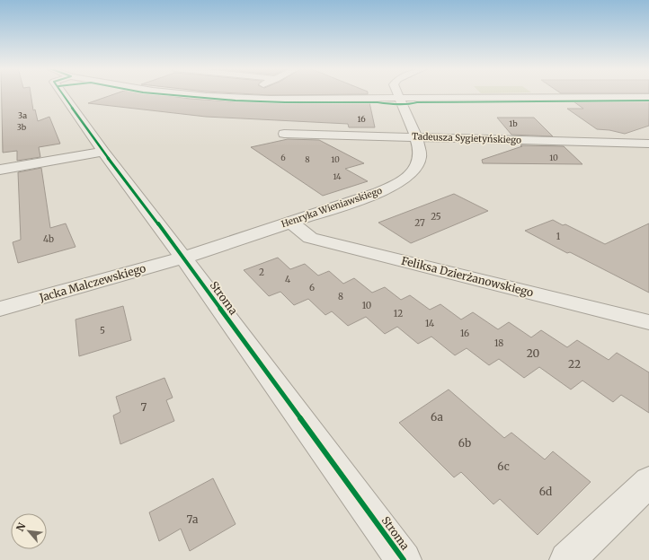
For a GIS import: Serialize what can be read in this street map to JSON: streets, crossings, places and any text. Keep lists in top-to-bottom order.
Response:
{
  "streets": {
    "street": [
      "Tadeusza Sygietyńskiego",
      "Henryka Wieniawskiego",
      "Feliksa Dzierżanowskiego",
      "Jacka Malczewskiego",
      "Stroma"
    ]
  },
  "crossings": [
    ["Tadeusza Sygietyńskiego", "Henryka Wieniawskiego"],
    ["Henryka Wieniawskiego", "Feliksa Dzierżanowskiego"],
    ["Henryka Wieniawskiego", "Jacka Malczewskiego"],
    ["Henryka Wieniawskiego", "Stroma"],
    ["Jacka Malczewskiego", "Stroma"]
  ],
  "house_numbers": [
    "3a",
    "16",
    "1b",
    "3b",
    "6",
    "10",
    "8",
    "10",
    "14",
    "25",
    "27",
    "1",
    "4b",
    "2",
    "4",
    "6",
    "8",
    "10",
    "12",
    "14",
    "5",
    "16",
    "18",
    "20",
    "22",
    "7",
    "6a",
    "6b",
    "6c",
    "6d",
    "7a"
  ],
  "north": "top left"
}
